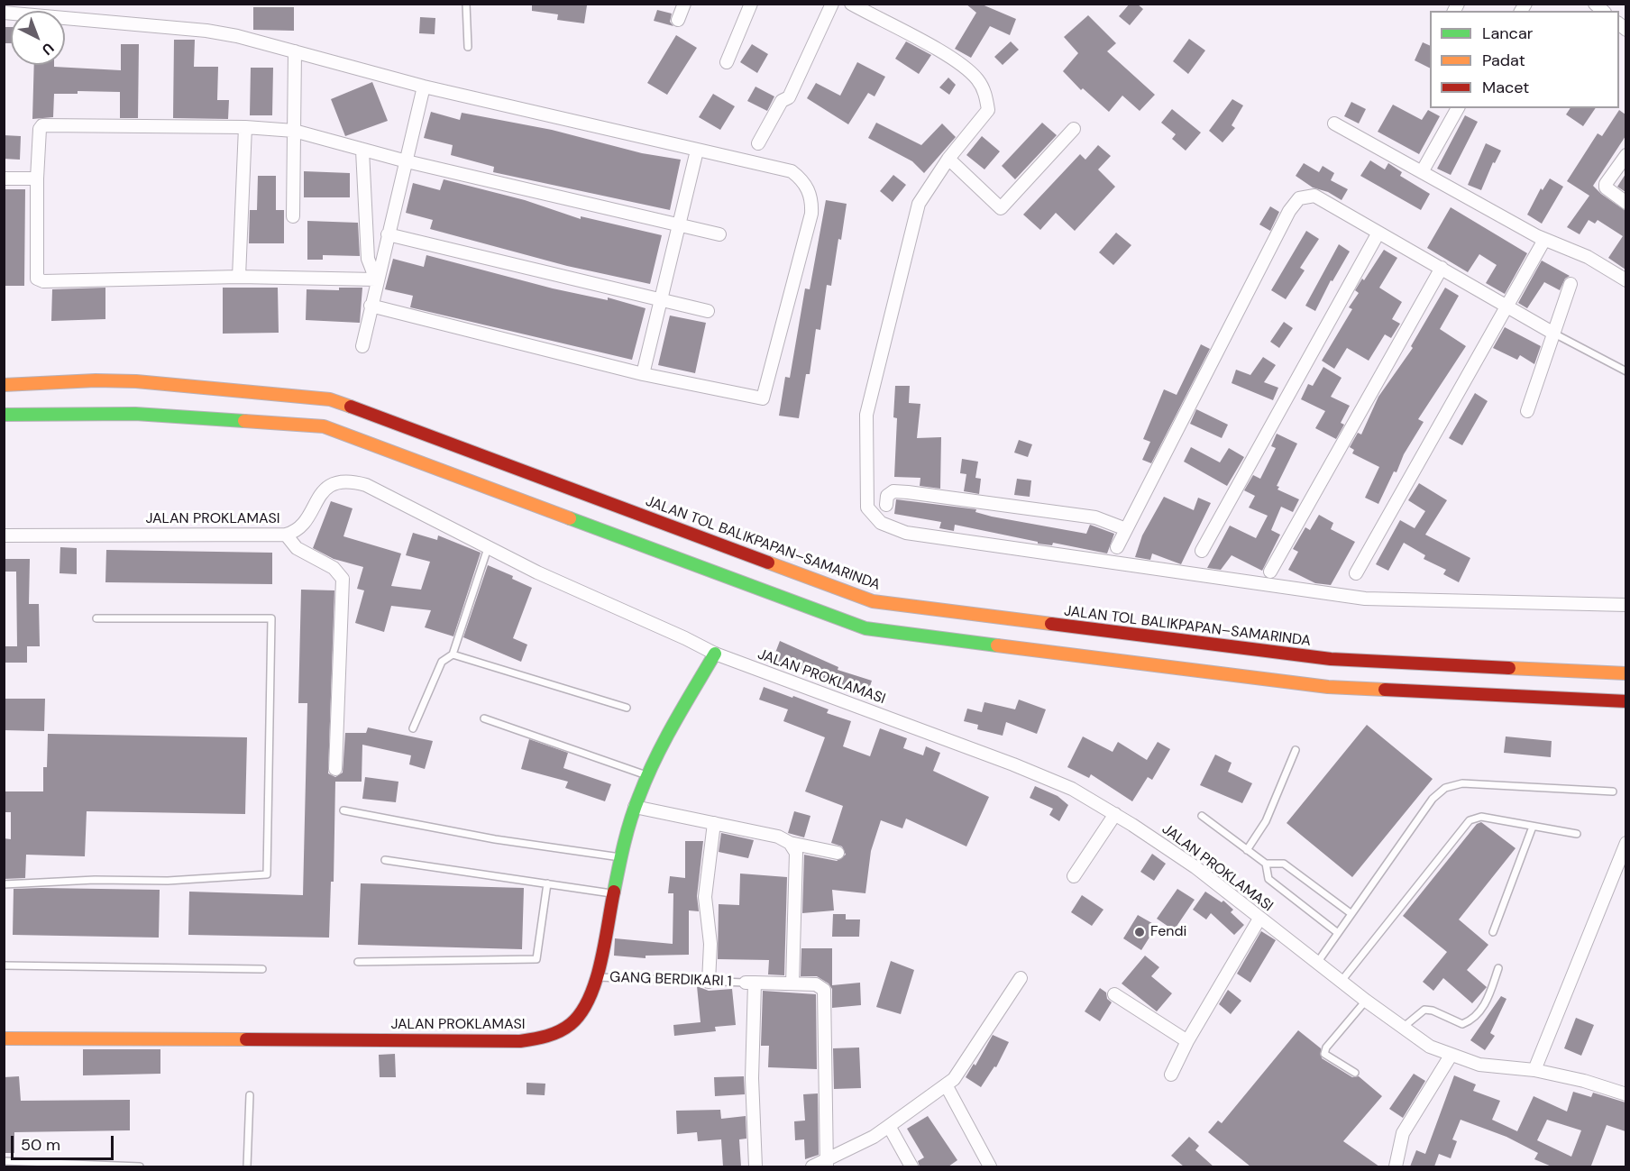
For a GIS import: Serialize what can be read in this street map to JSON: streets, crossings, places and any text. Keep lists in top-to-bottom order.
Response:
{
  "streets": {
    "main road": ["JALAN PROKLAMASI", "JALAN TOL BALIKPAPAN–SAMARINDA"],
    "lane": ["GANG BERDIKARI 1"]
  },
  "crossings": [
    ["JALAN PROKLAMASI", "GANG BERDIKARI 1"]
  ],
  "places": ["Fendi"],
  "legend": ["Lancar", "Padat", "Macet"],
  "scale_bar": "50 m",
  "north": "bottom right"
}
